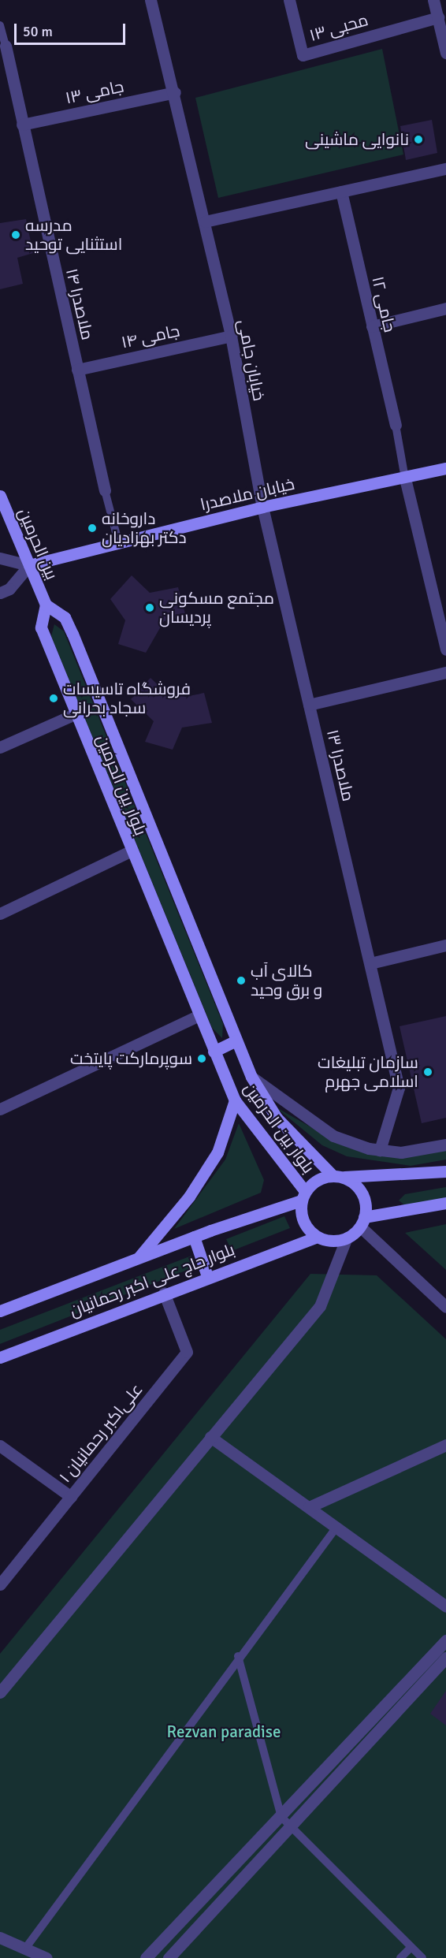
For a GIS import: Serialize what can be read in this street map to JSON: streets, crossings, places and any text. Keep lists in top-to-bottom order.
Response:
{
  "streets": {
    "main road": [
      "خیابان ملاصدرا",
      "بین الحرمین",
      "بلوار بین الحرمین",
      "بلوار حاج علی اکبر رحمانیان"
    ],
    "street": [
      "محبی ۱۳",
      "جامی ۱۳",
      "ملاصدرا ۱۴",
      "جامی ۱۲",
      "جامی ۱۴",
      "خیابان جامی",
      "ملاصدرا ۱۳",
      "علی‌اکبر رحمانیان ۱"
    ]
  },
  "crossings": [
    ["جامی ۱۳", "ملاصدرا ۱۴"],
    ["جامی ۱۳", "خیابان جامی"],
    ["ملاصدرا ۱۴", "جامی ۱۴"],
    ["ملاصدرا ۱۴", "خیابان ملاصدرا"],
    ["جامی ۱۴", "خیابان جامی"],
    ["خیابان جامی", "خیابان ملاصدرا"],
    ["خیابان جامی", "ملاصدرا ۱۳"],
    ["خیابان ملاصدرا", "بین الحرمین"],
    ["خیابان ملاصدرا", "ملاصدرا ۱۳"],
    ["بین الحرمین", "بلوار بین الحرمین"],
    ["بلوار بین الحرمین", "بلوار حاج علی اکبر رحمانیان"],
    ["بلوار حاج علی اکبر رحمانیان", "علی‌اکبر رحمانیان ۱"]
  ],
  "parks": ["Rezvan paradise"],
  "places": [
    "نانوایی ماشینی",
    "مدرسه استثنایی توحید",
    "داروخانه دکتر بهزادیان",
    "مجتمع مسکونی پردیسان",
    "فروشگاه تاسیسات سجاد بحرانی",
    "کالای آب و برق وحید",
    "سوپرمارکت پایتخت",
    "سازمان تبلیغات اسلامی جهرم"
  ],
  "scale_bar": "50 m"
}
